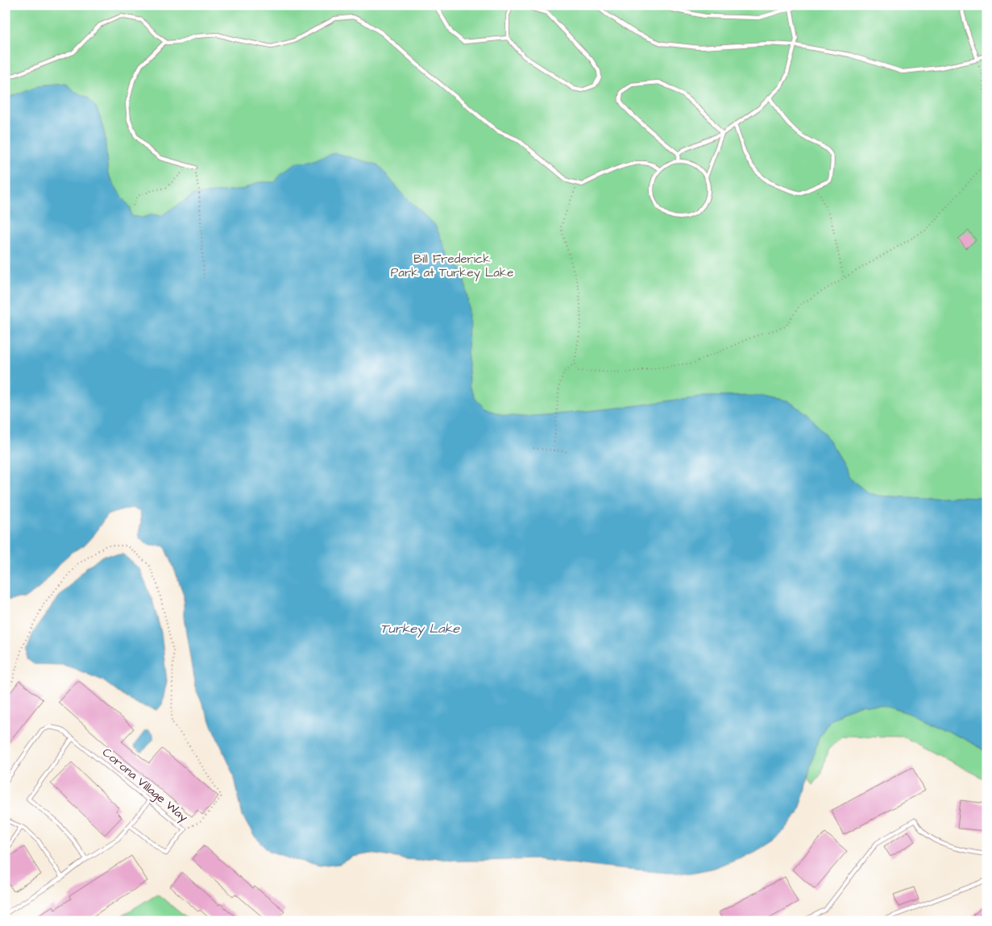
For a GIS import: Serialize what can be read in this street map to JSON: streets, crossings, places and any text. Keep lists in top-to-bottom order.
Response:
{
  "streets": {
    "lane": ["Corona Village Way"]
  },
  "water": ["Turkey Lake"],
  "parks": ["Bill Frederick Park at Turkey Lake"]
}
